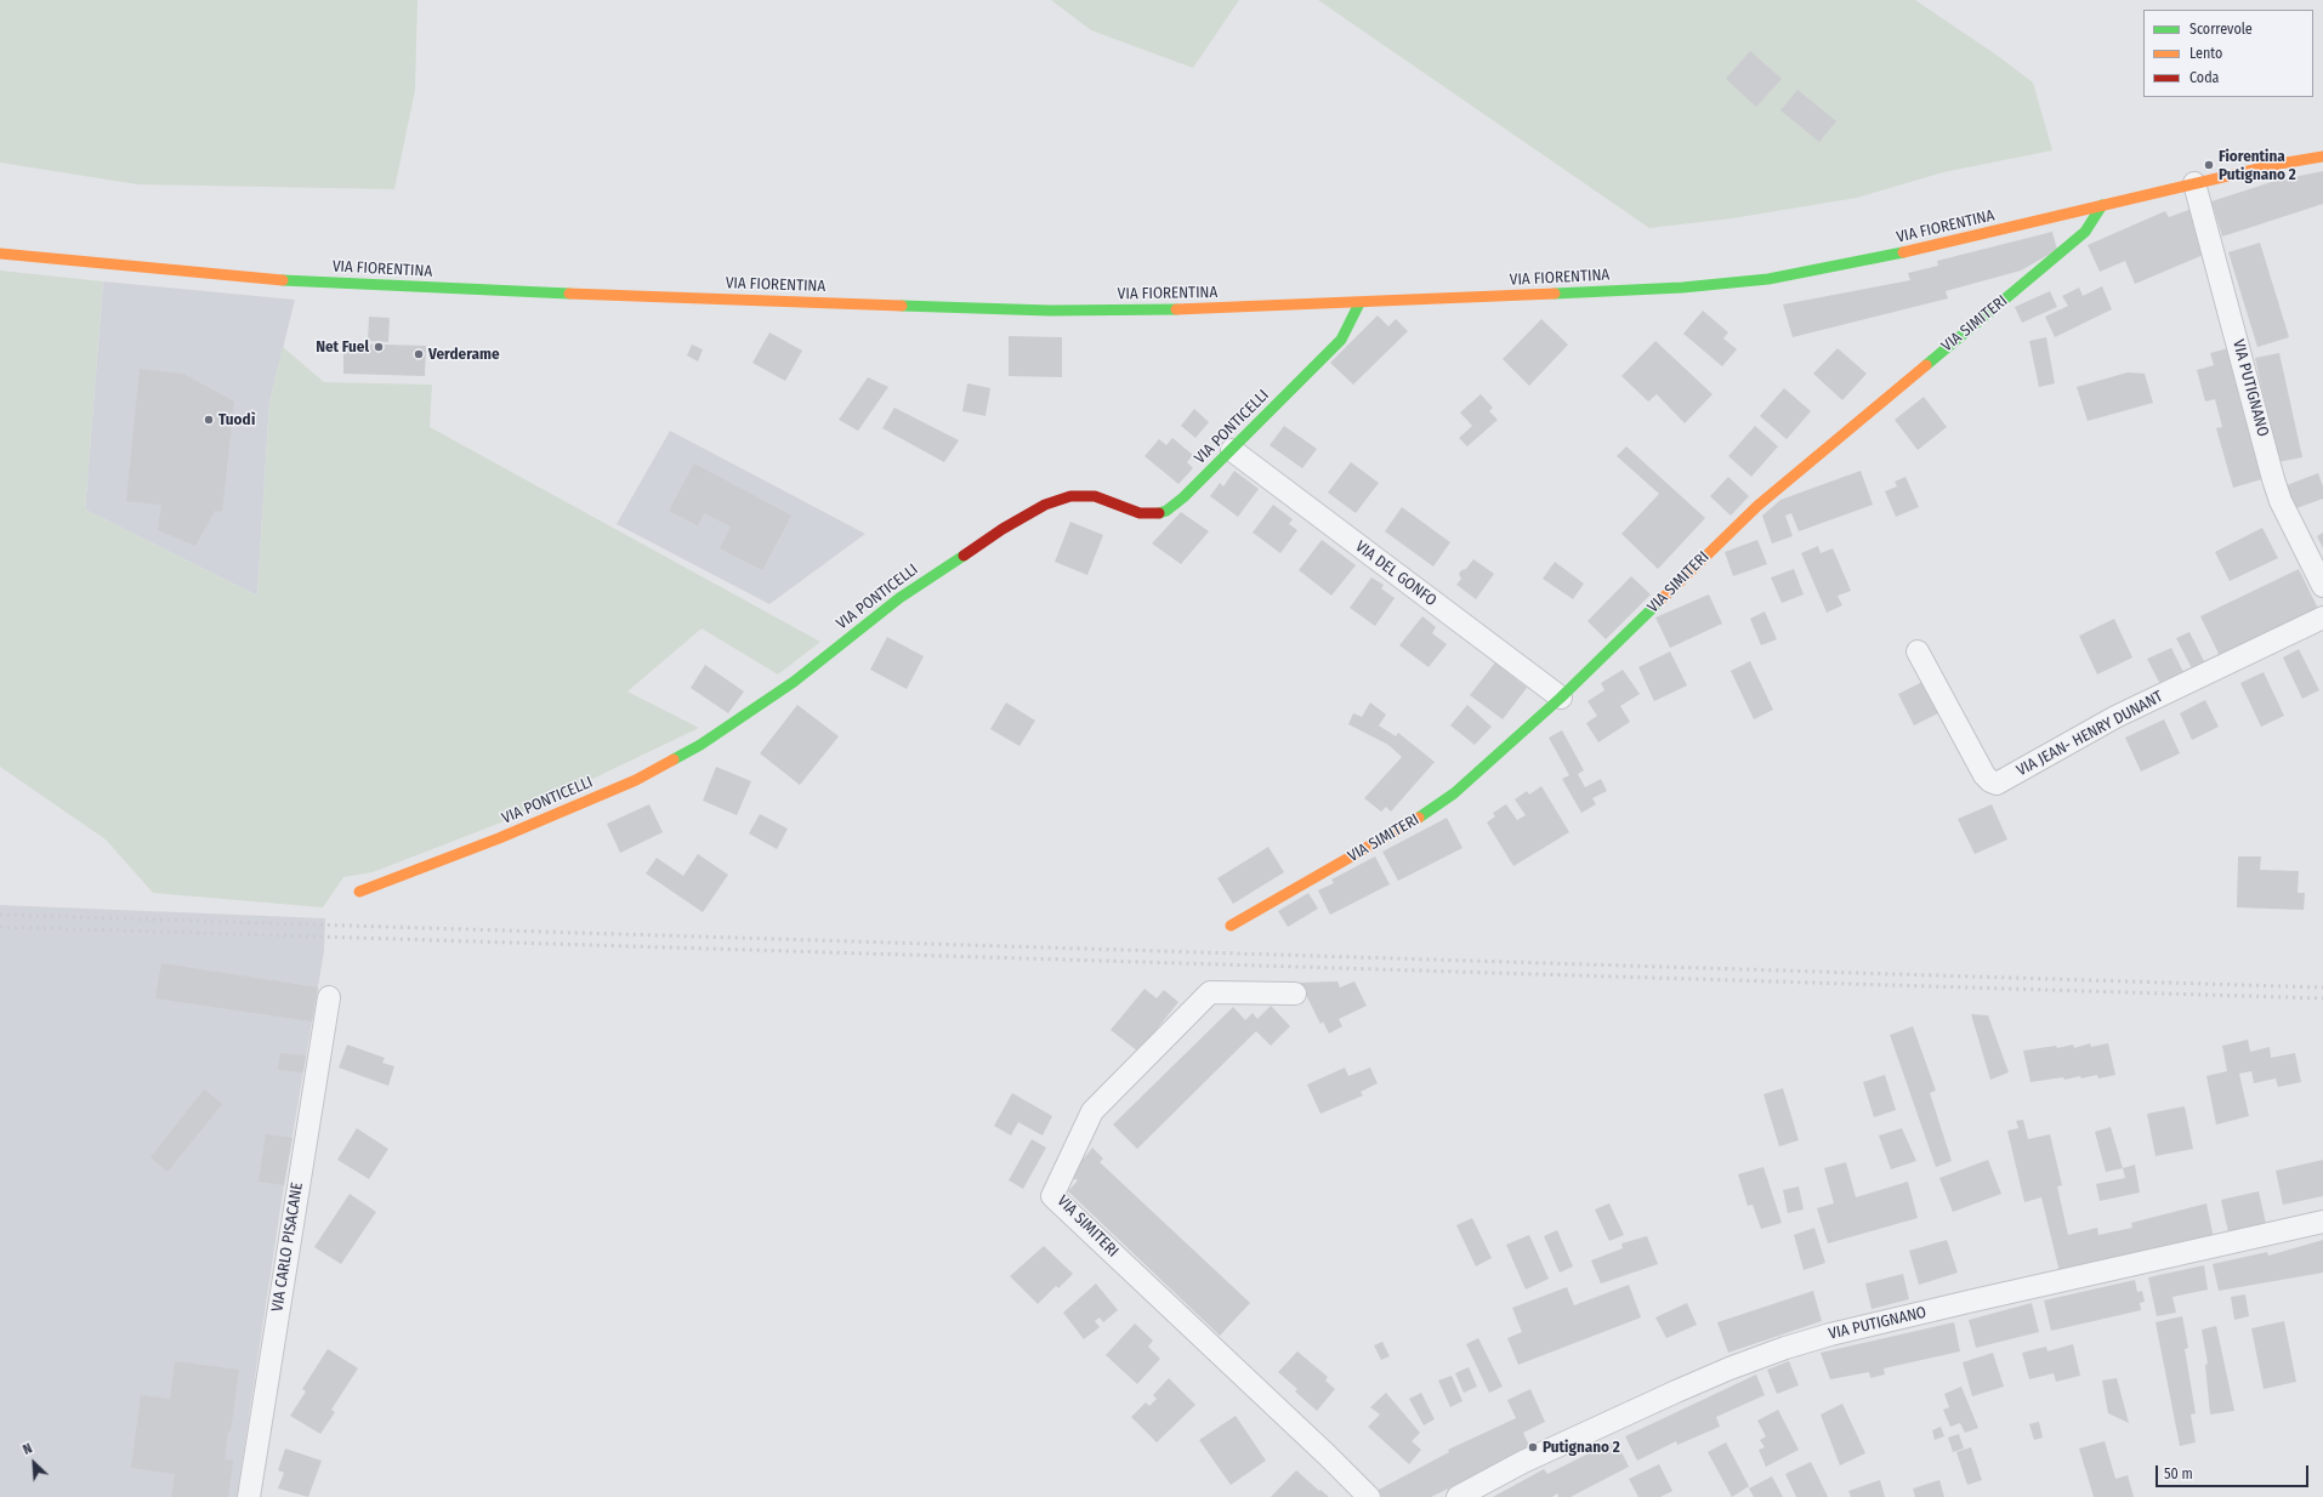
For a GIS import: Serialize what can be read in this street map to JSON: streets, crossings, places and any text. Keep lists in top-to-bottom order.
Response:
{
  "streets": {
    "main road": ["VIA FIORENTINA", "VIA SIMITERI", "VIA PONTICELLI"],
    "street": [
      "VIA PUTIGNANO",
      "VIA DEL GONFO",
      "VIA JEAN- HENRY DUNANT",
      "VIA CARLO PISACANE"
    ]
  },
  "crossings": [
    ["VIA FIORENTINA", "VIA SIMITERI"],
    ["VIA FIORENTINA", "VIA PUTIGNANO"],
    ["VIA FIORENTINA", "VIA PONTICELLI"],
    ["VIA SIMITERI", "VIA DEL GONFO"],
    ["VIA PONTICELLI", "VIA DEL GONFO"]
  ],
  "places": [
    "Fiorentina Putignano 2",
    "Net Fuel",
    "Verderame",
    "Tuodì",
    "Putignano 2"
  ],
  "legend": ["Scorrevole", "Lento", "Coda"],
  "scale_bar": "50 m",
  "north": "top left"
}
